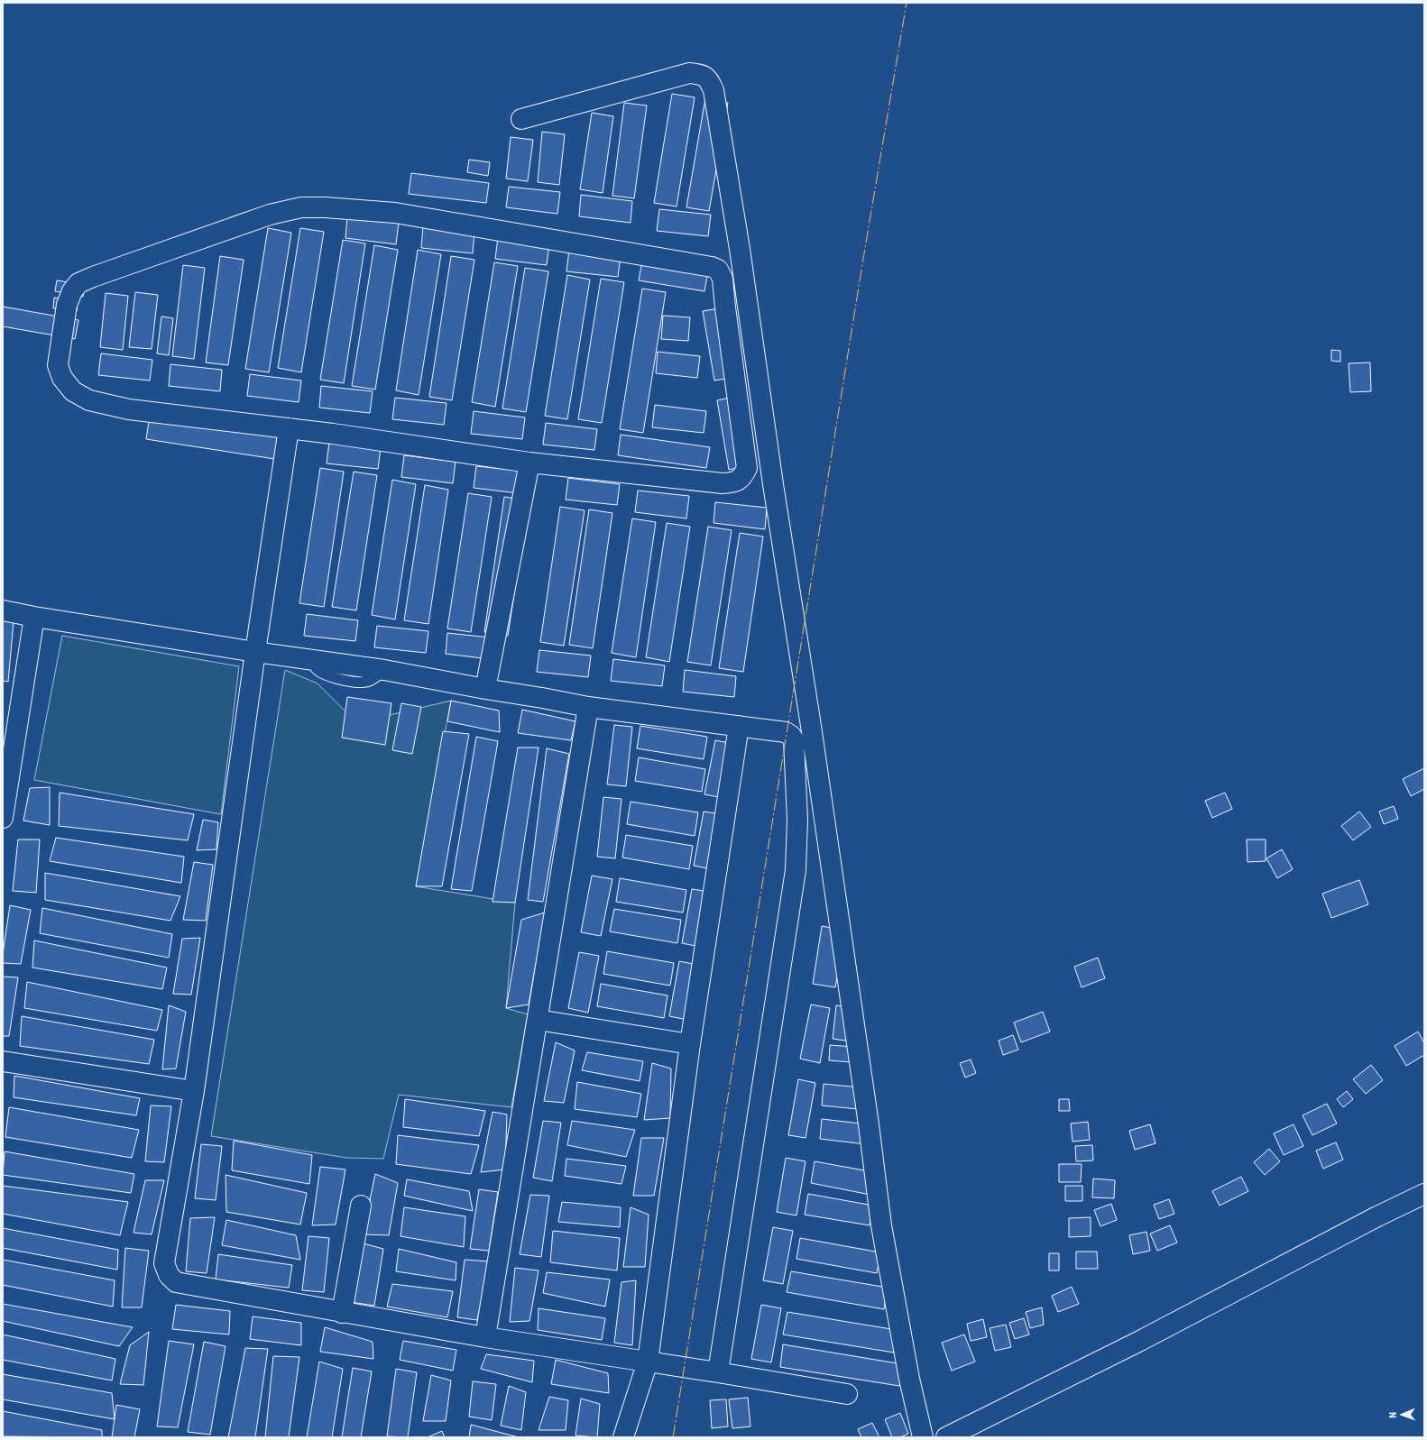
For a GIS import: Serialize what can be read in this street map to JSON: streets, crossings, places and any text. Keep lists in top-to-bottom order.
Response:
{
  "north": "left"
}
